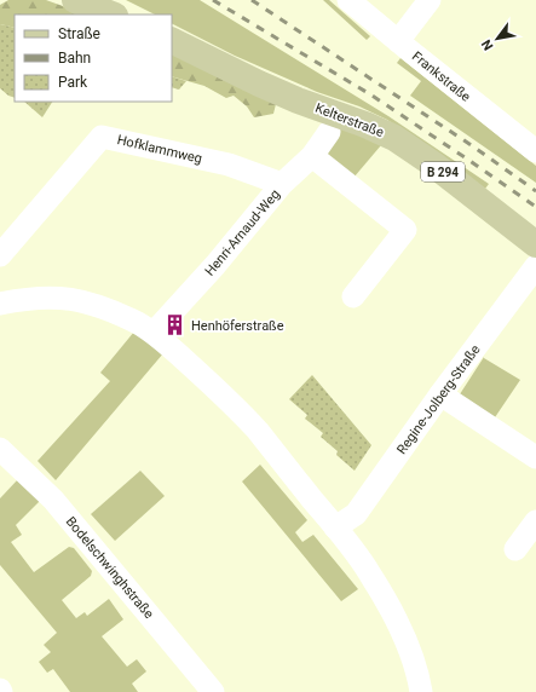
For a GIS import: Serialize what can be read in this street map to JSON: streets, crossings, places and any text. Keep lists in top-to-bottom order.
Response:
{
  "streets": {
    "main road": ["Kelterstraße", "B 294"],
    "street": [
      "Frankstraße",
      "Hofklammweg",
      "Henri-Arnaud-Weg",
      "Regine-Jolberg-Straße",
      "Bodelschwinghstraße"
    ]
  },
  "crossings": [
    ["Hofklammweg", "Henri-Arnaud-Weg"]
  ],
  "places": {
    "building": ["Henhöferstraße"]
  },
  "legend": ["Straße", "Bahn", "Park"],
  "north": "bottom left"
}
